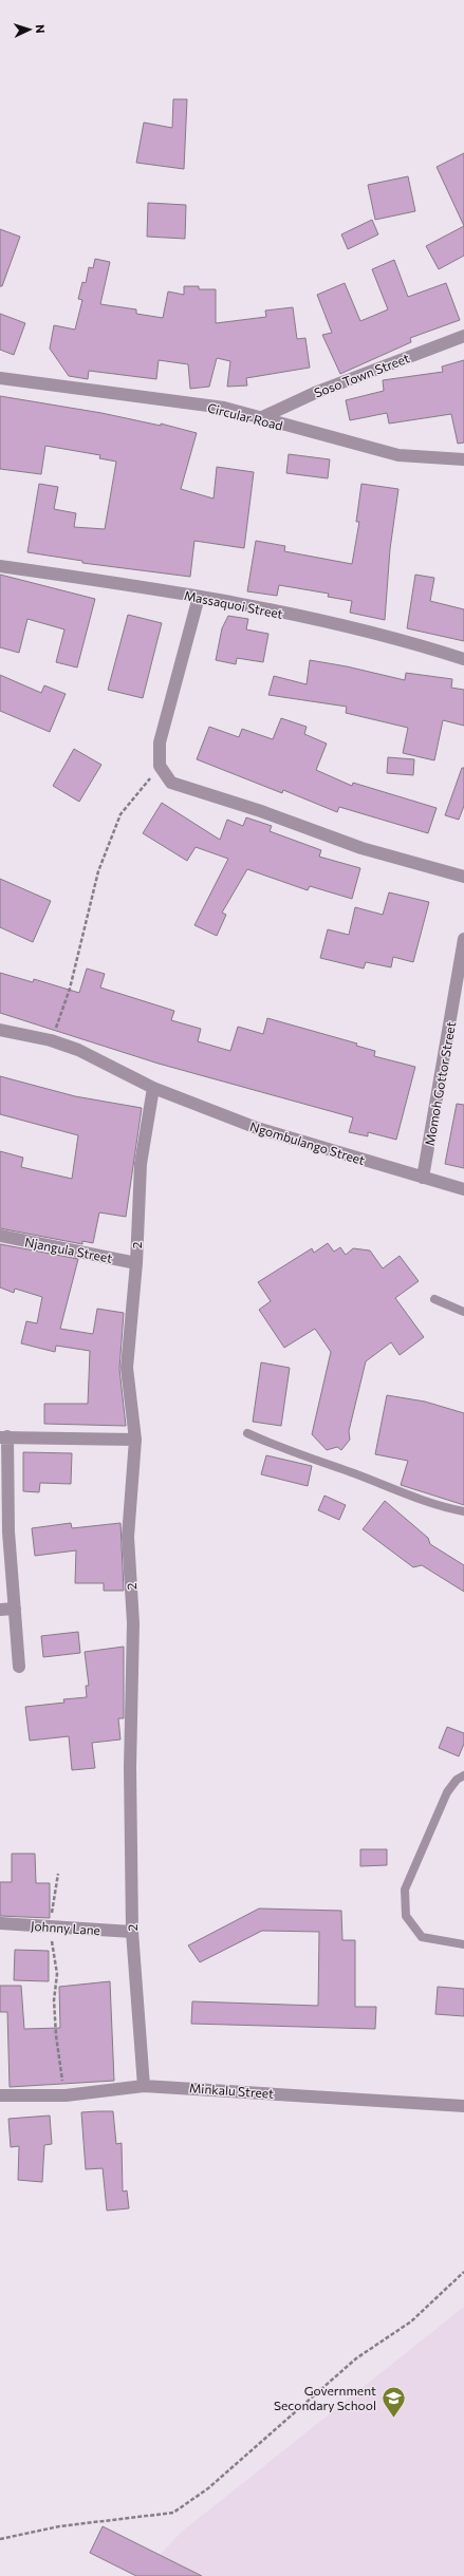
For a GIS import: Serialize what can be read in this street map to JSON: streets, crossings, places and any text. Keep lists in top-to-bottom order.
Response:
{
  "streets": {
    "street": [
      "Soso Town Street",
      "Circular Road",
      "Massaquoi Street",
      "Momoh Gottor Street",
      "Ngombulango Street",
      "2",
      "Njangula Street",
      "Johnny Lane",
      "Minkalu Street"
    ]
  },
  "crossings": [
    ["Soso Town Street", "Circular Road"],
    ["Momoh Gottor Street", "Ngombulango Street"],
    ["Ngombulango Street", "2"],
    ["2", "Njangula Street"],
    ["2", "Johnny Lane"],
    ["2", "Minkalu Street"]
  ],
  "places": {
    "school or university": ["Government Secondary School"]
  },
  "north": "right"
}
